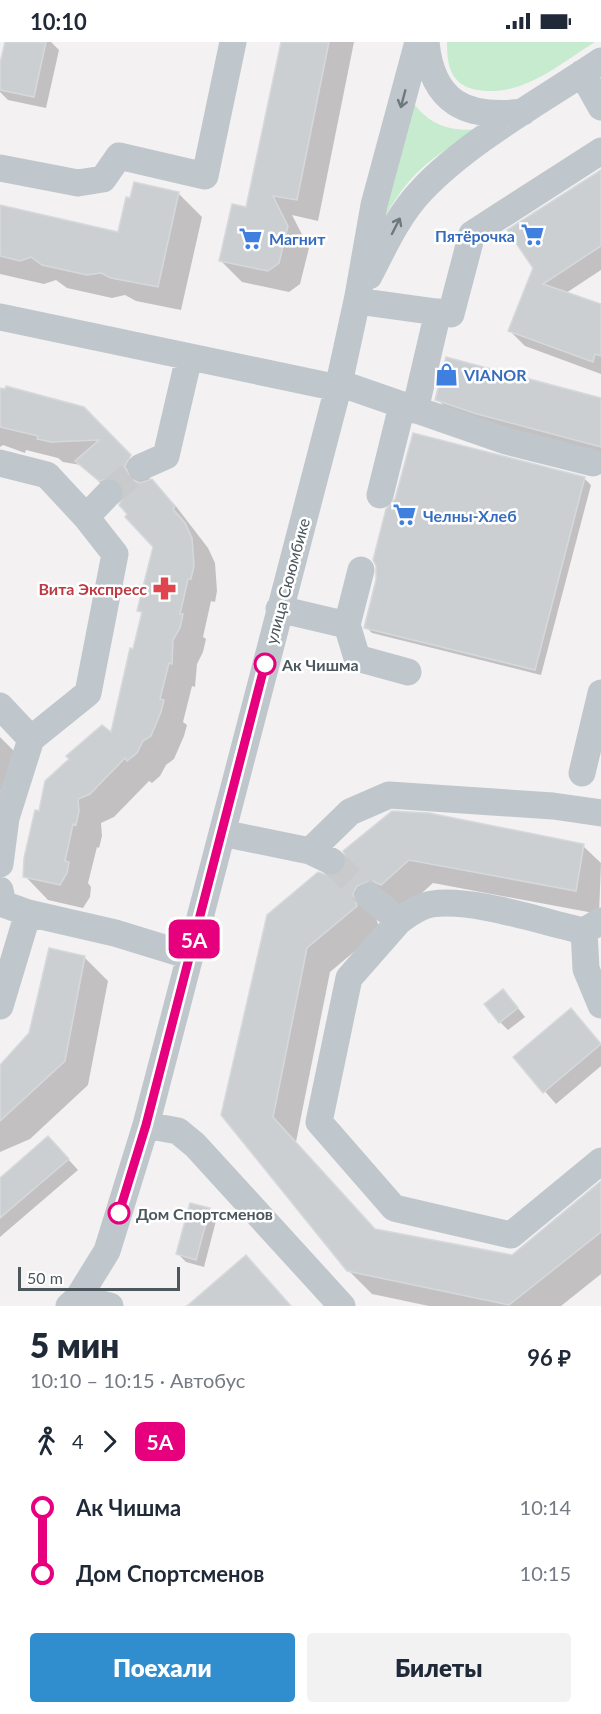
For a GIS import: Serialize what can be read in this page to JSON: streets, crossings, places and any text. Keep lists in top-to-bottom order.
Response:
{
  "streets": {
    "street": ["улица Сююмбике"]
  },
  "places": {
    "supermarket": ["Пятёрочка", "Магнит", "Челны-Хлеб"],
    "shop": ["VIANOR"],
    "pharmacy": ["Вита Экспресс"],
    "other": ["Ак Чишма", "Дом Спортсменов"]
  },
  "lines": ["bus line 5А"],
  "scale_bar": "50 m",
  "page": {
    "status": "10:10",
    "on_map": "5А",
    "scale": "50 m",
    "heading": ["5 мин", "10:10 – 10:15 · Автобус", "96 ₽"],
    "legs": ["4", "5А"],
    "list": [
      {
        "name": "Ак Чишма",
        "value": "10:14"
      },
      {
        "name": "Дом Спортсменов",
        "value": "10:15"
      }
    ],
    "buttons": ["Поехали", "Билеты"]
  }
}
